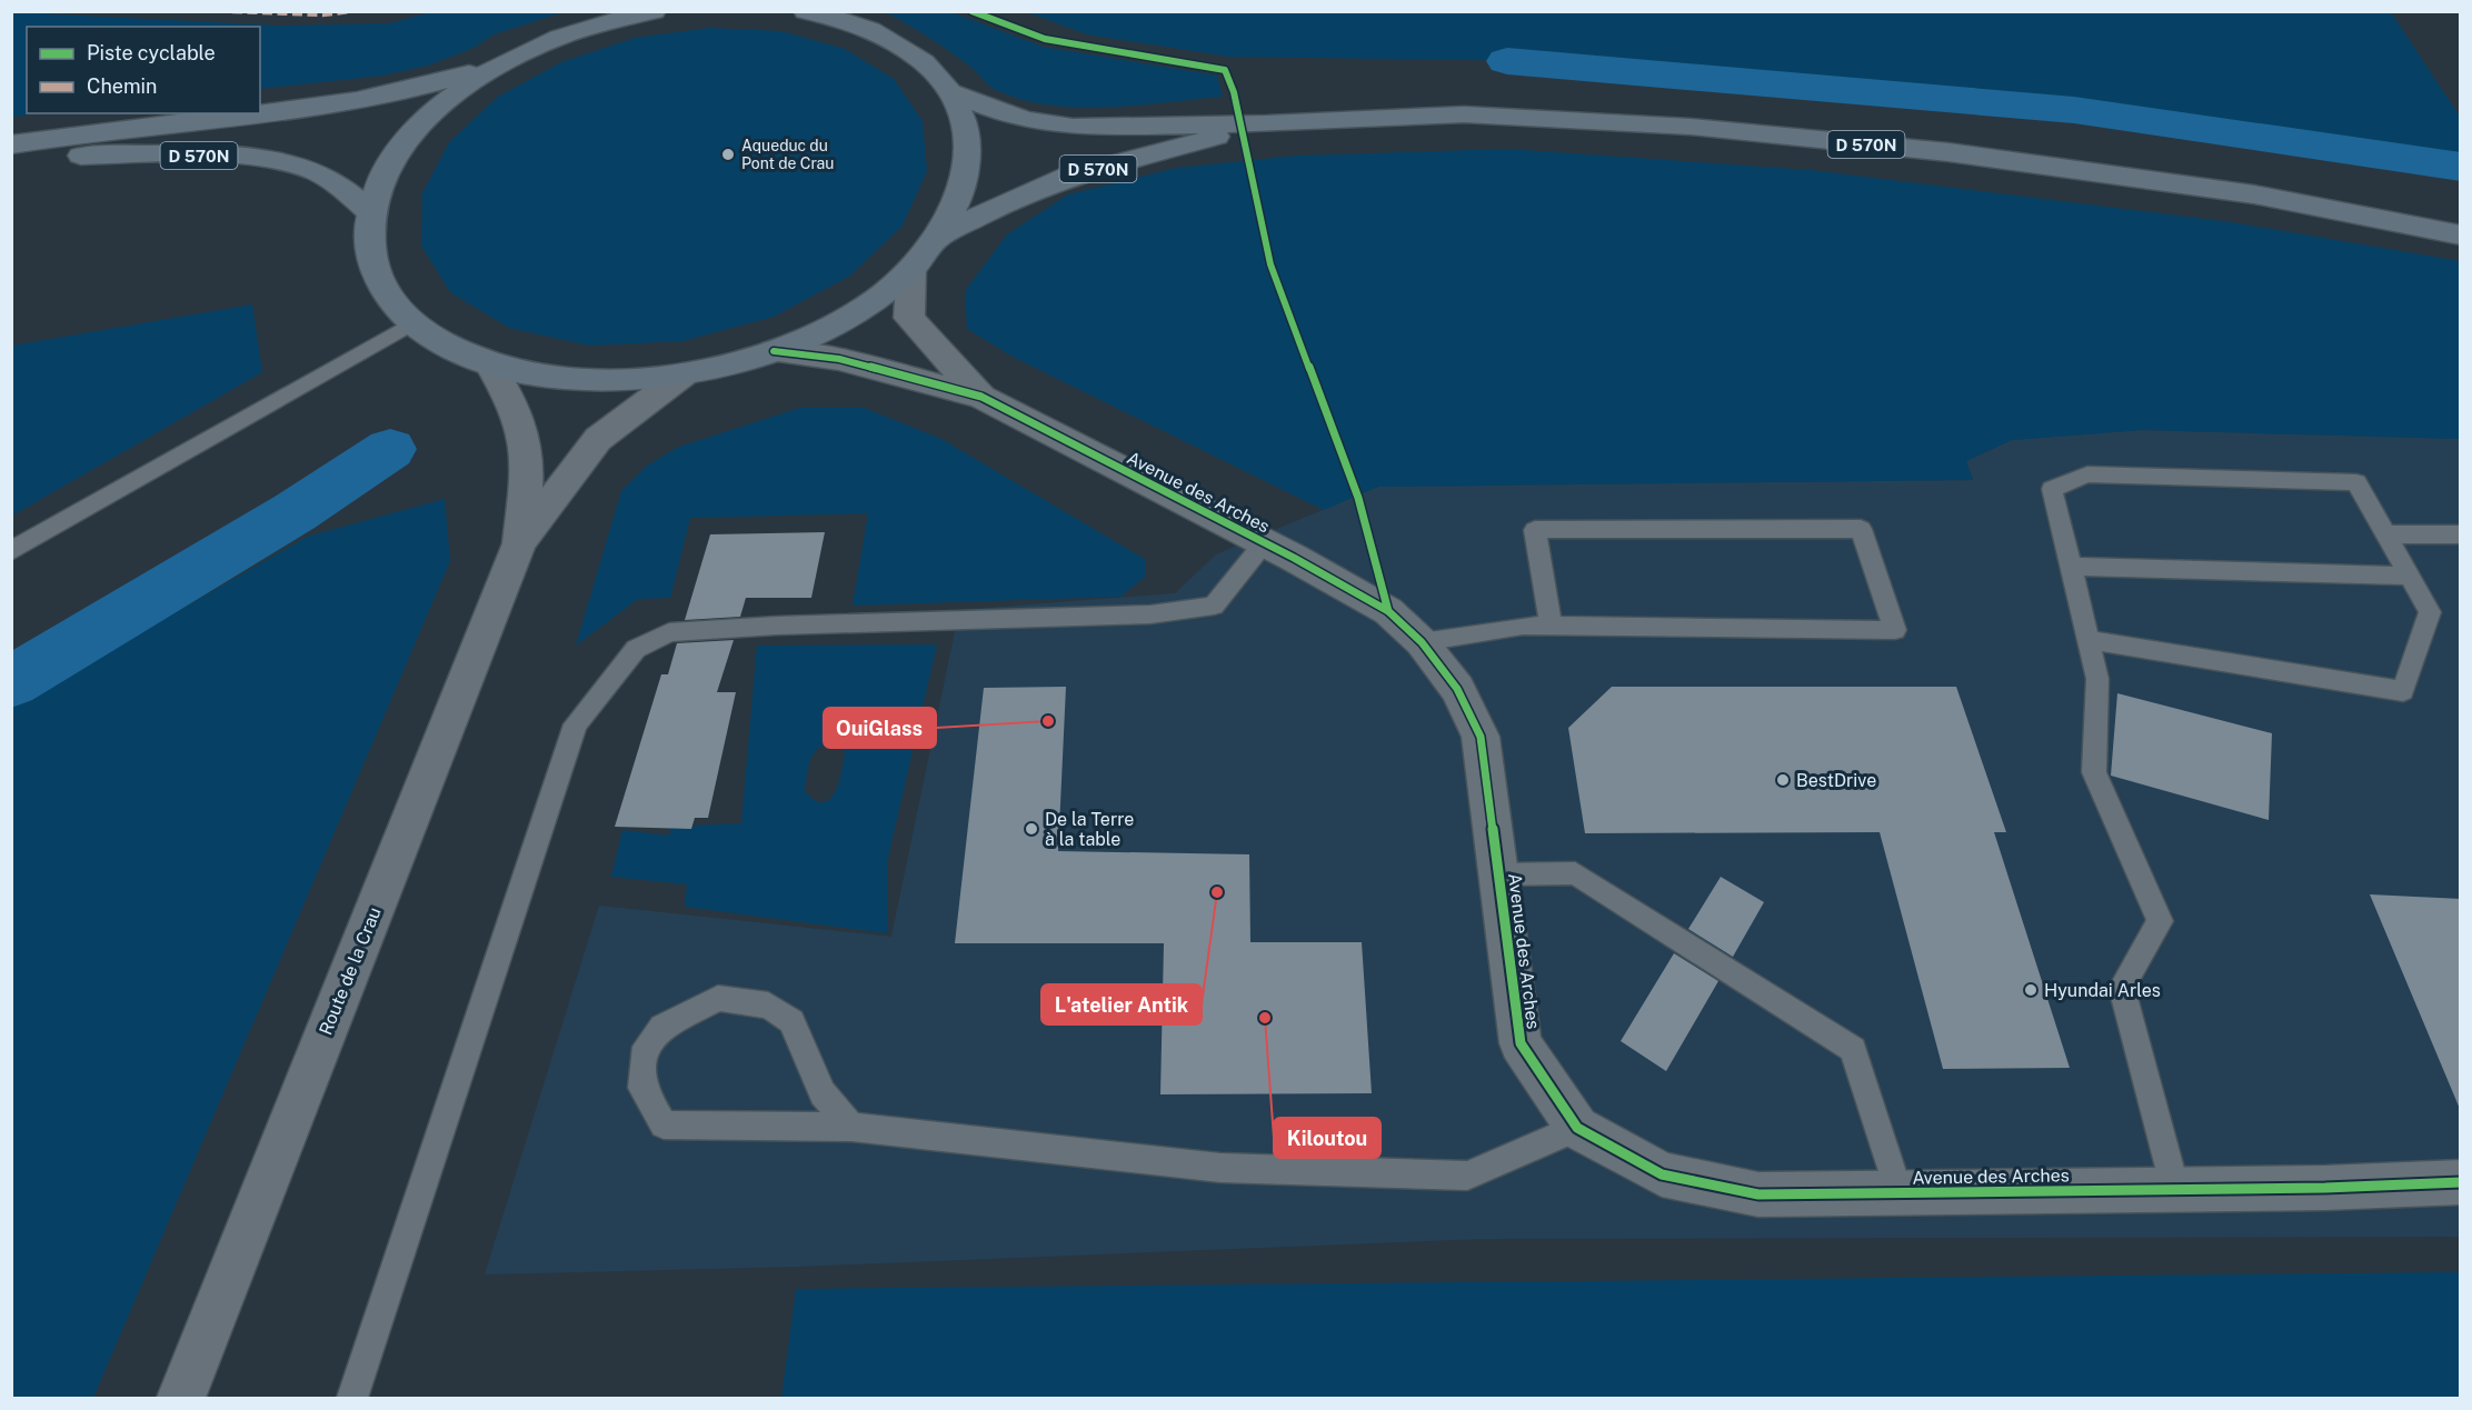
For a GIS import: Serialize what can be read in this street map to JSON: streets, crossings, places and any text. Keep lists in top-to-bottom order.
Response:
{
  "streets": {
    "main road": ["D 570N"],
    "street": ["Avenue des Arches", "Route de la Crau"]
  },
  "places": [
    "Aqueduc du Pont de Crau",
    "OuiGlass",
    "BestDrive",
    "De la Terre à la table",
    "L'atelier Antik",
    "Hyundai Arles",
    "Kiloutou"
  ],
  "legend": ["Piste cyclable", "Chemin"]
}
